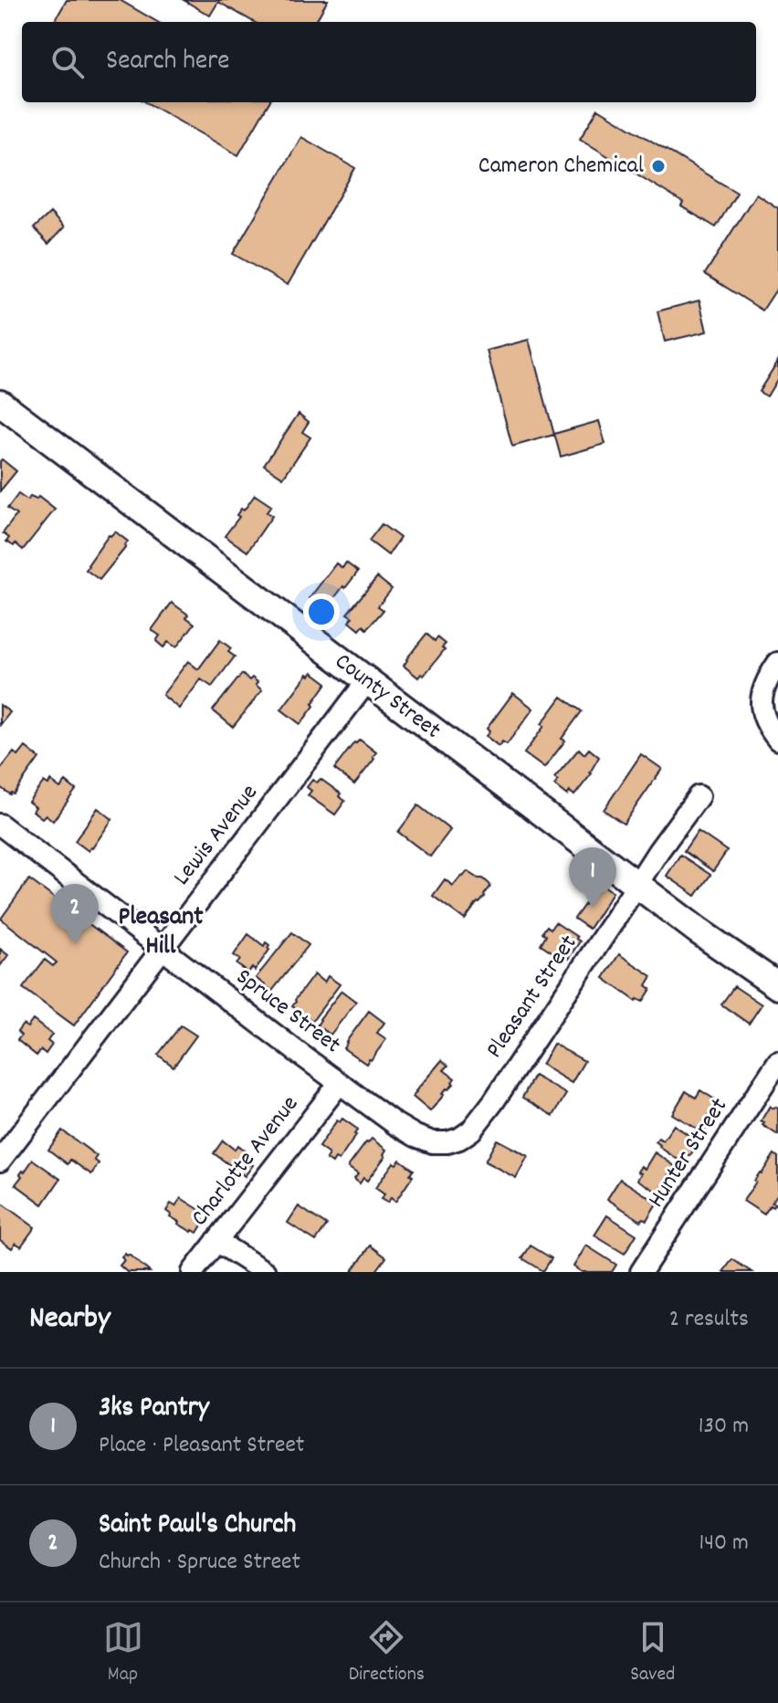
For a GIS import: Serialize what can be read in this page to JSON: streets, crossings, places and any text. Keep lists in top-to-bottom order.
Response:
{
  "streets": {
    "street": [
      "County Street",
      "Lewis Avenue",
      "Pleasant Street",
      "Spruce Street",
      "Hunter Street",
      "Charlotte Avenue"
    ]
  },
  "crossings": [
    ["County Street", "Lewis Avenue"],
    ["County Street", "Pleasant Street"],
    ["Lewis Avenue", "Spruce Street"],
    ["Pleasant Street", "Spruce Street"],
    ["Spruce Street", "Charlotte Avenue"]
  ],
  "districts": ["Pleasant Hill"],
  "places": ["Cameron Chemical"],
  "page": {
    "search": "Search here",
    "pins": ["1", "2"],
    "heading": ["Nearby", "2 results"],
    "list": [
      {
        "mark": "1",
        "name": "3ks Pantry",
        "note": "Place · Pleasant Street",
        "value": "130 m"
      },
      {
        "mark": "2",
        "name": "Saint Paul's Church",
        "note": "Church · Spruce Street",
        "value": "140 m"
      }
    ],
    "nav": ["Map", "Directions", "Saved"]
  }
}
